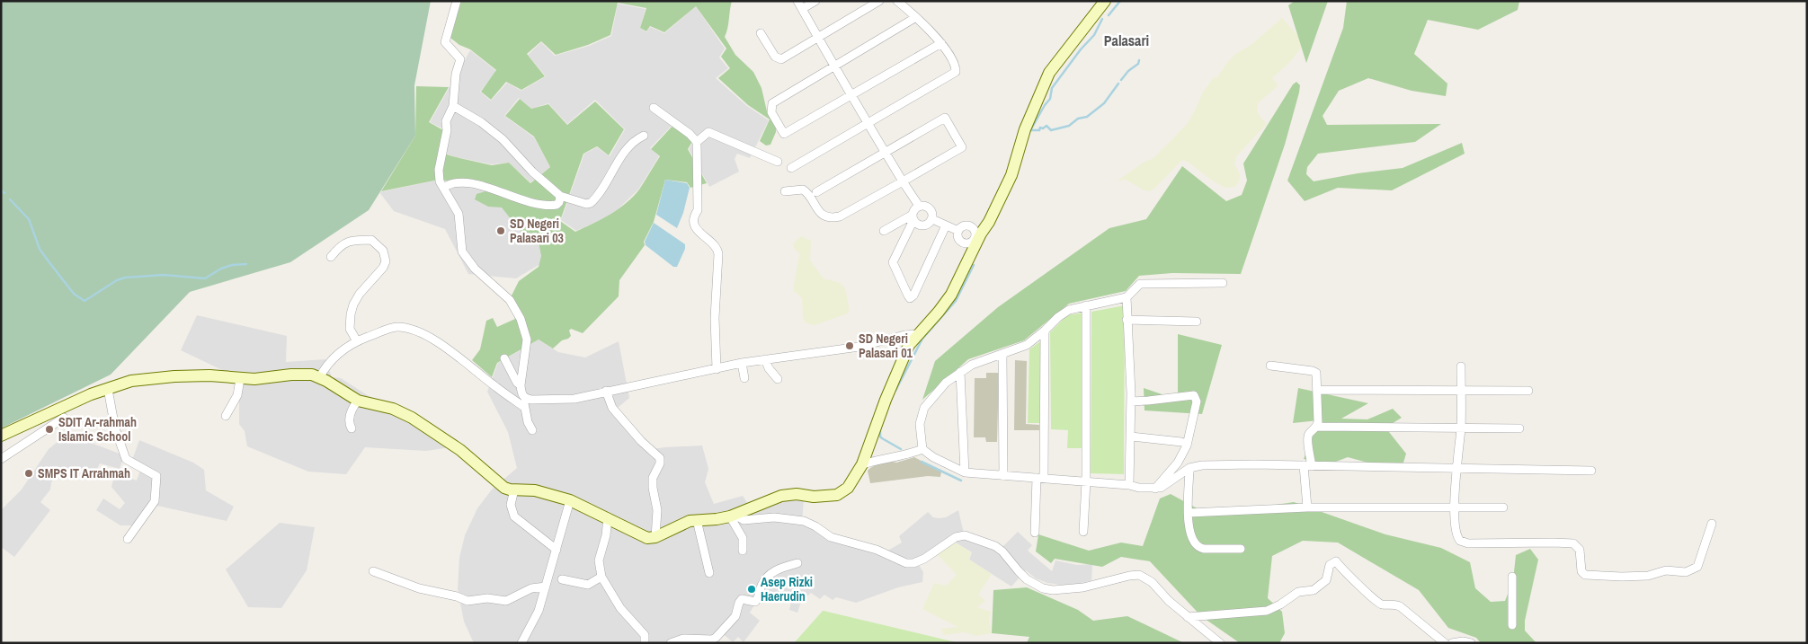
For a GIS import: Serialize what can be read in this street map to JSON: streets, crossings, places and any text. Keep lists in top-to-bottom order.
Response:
{
  "districts": ["Palasari"],
  "places": [
    "SD Negeri Palasari 03",
    "SD Negeri Palasari 01",
    "SDIT Ar-rahmah Islamic School",
    "SMPS IT Arrahmah",
    "Asep Rizki Haerudin"
  ]
}
